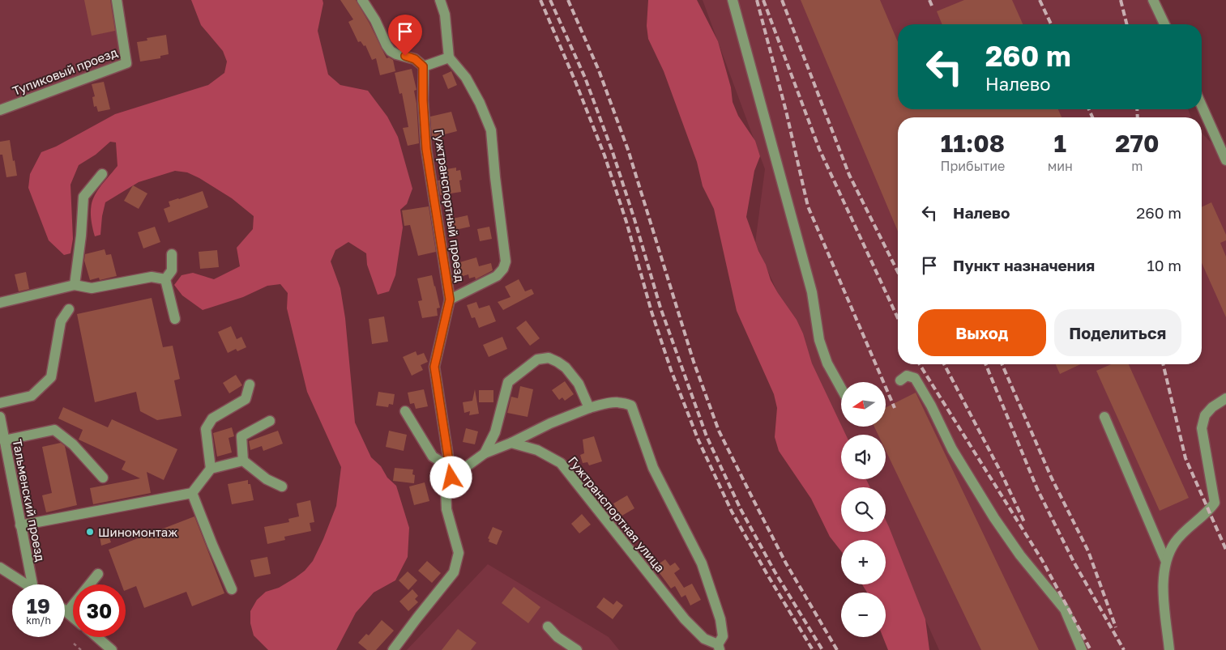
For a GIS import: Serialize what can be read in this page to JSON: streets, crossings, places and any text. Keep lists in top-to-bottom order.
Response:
{
  "streets": {
    "street": [
      "Тупиковый проезд",
      "Гужтранспортный проезд",
      "Тальменский проезд",
      "Гужтранспортная улица"
    ]
  },
  "places": ["Шиномонтаж"],
  "north": "left",
  "page": {
    "turn": ["260 m", "Налево"],
    "eta": [
      "11:08",
      "Прибытие",
      "1",
      "мин",
      "270",
      "m"
    ],
    "list": [
      {
        "name": "Налево",
        "value": "260 m"
      },
      {
        "name": "Пункт назначения",
        "value": "10 m"
      }
    ],
    "buttons": ["Выход", "Поделиться"],
    "map_buttons": ["+", "−"],
    "speed": "19 km/h",
    "limit": "30"
  }
}
